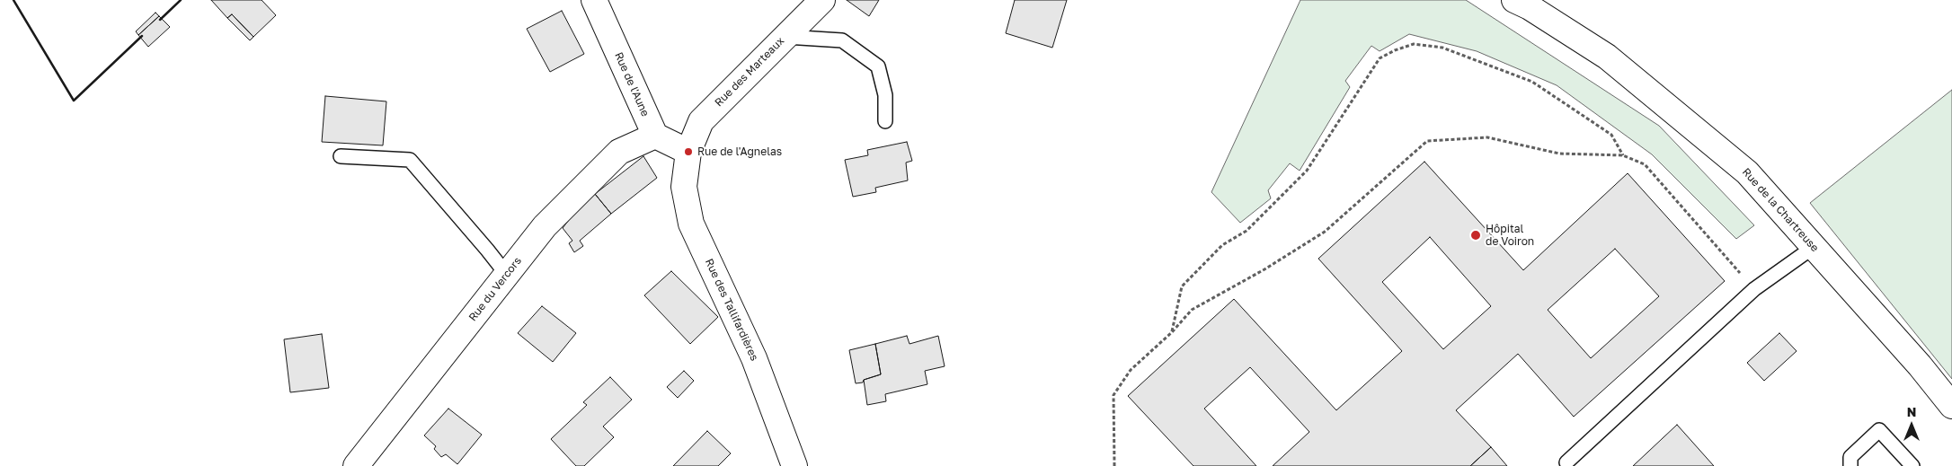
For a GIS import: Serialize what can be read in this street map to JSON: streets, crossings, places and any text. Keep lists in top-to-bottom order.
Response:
{
  "streets": {
    "street": [
      "Rue des Marteaux",
      "Rue de l'Aune",
      "Rue de la Chartreuse",
      "Rue du Vercors",
      "Rue des Tallifardières"
    ]
  },
  "crossings": [
    ["Rue des Marteaux", "Rue des Tallifardières"],
    ["Rue de l'Aune", "Rue du Vercors"]
  ],
  "places": ["Rue de l'Agnelas", "Hôpital de Voiron"],
  "north": "top"
}
